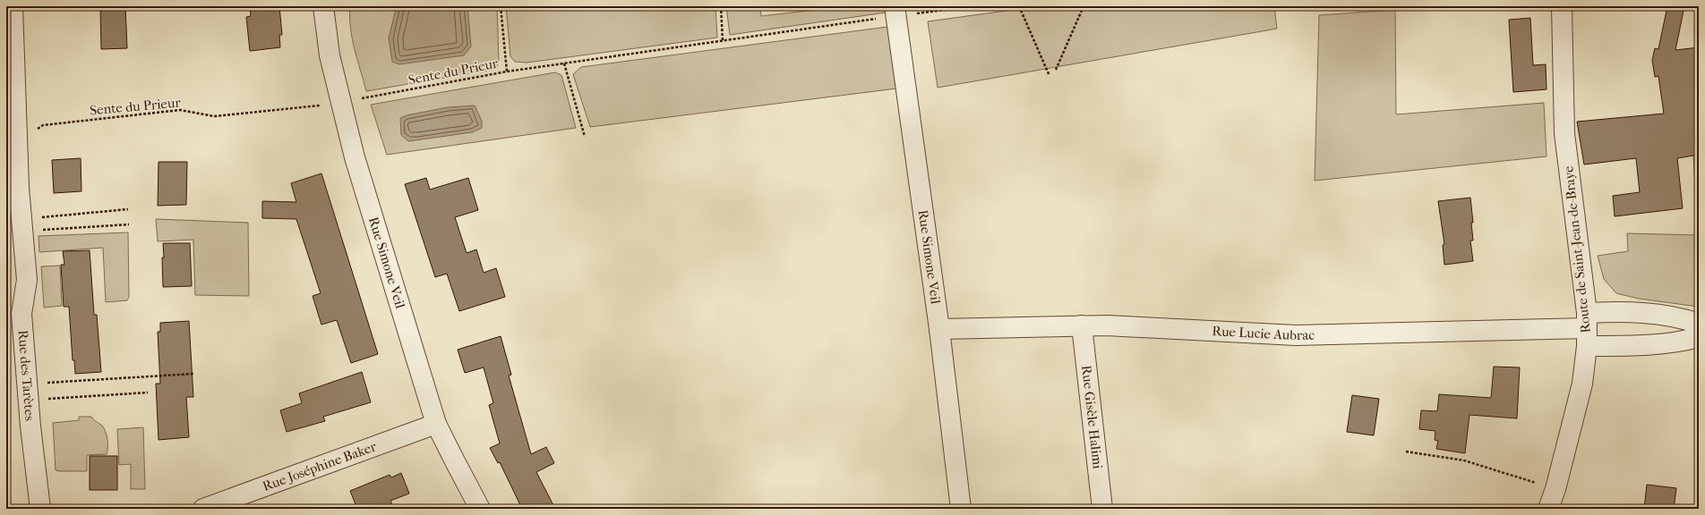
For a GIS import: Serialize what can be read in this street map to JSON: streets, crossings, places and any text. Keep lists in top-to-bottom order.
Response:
{
  "streets": {
    "street": [
      "Route de Saint-Jean-de-Braye",
      "Rue Simone Veil",
      "Rue Lucie Aubrac",
      "Rue des Tarètes",
      "Rue Gisèle Halimi",
      "Rue Joséphine Baker"
    ],
    "path": ["Sente du Prieur"]
  },
  "crossings": [
    ["Sente du Prieur", "Rue Simone Veil"],
    ["Sente du Prieur", "Rue des Tarètes"],
    ["Route de Saint-Jean-de-Braye", "Rue Lucie Aubrac"],
    ["Rue Simone Veil", "Rue Lucie Aubrac"],
    ["Rue Simone Veil", "Rue Joséphine Baker"],
    ["Rue Lucie Aubrac", "Rue Gisèle Halimi"]
  ]
}
